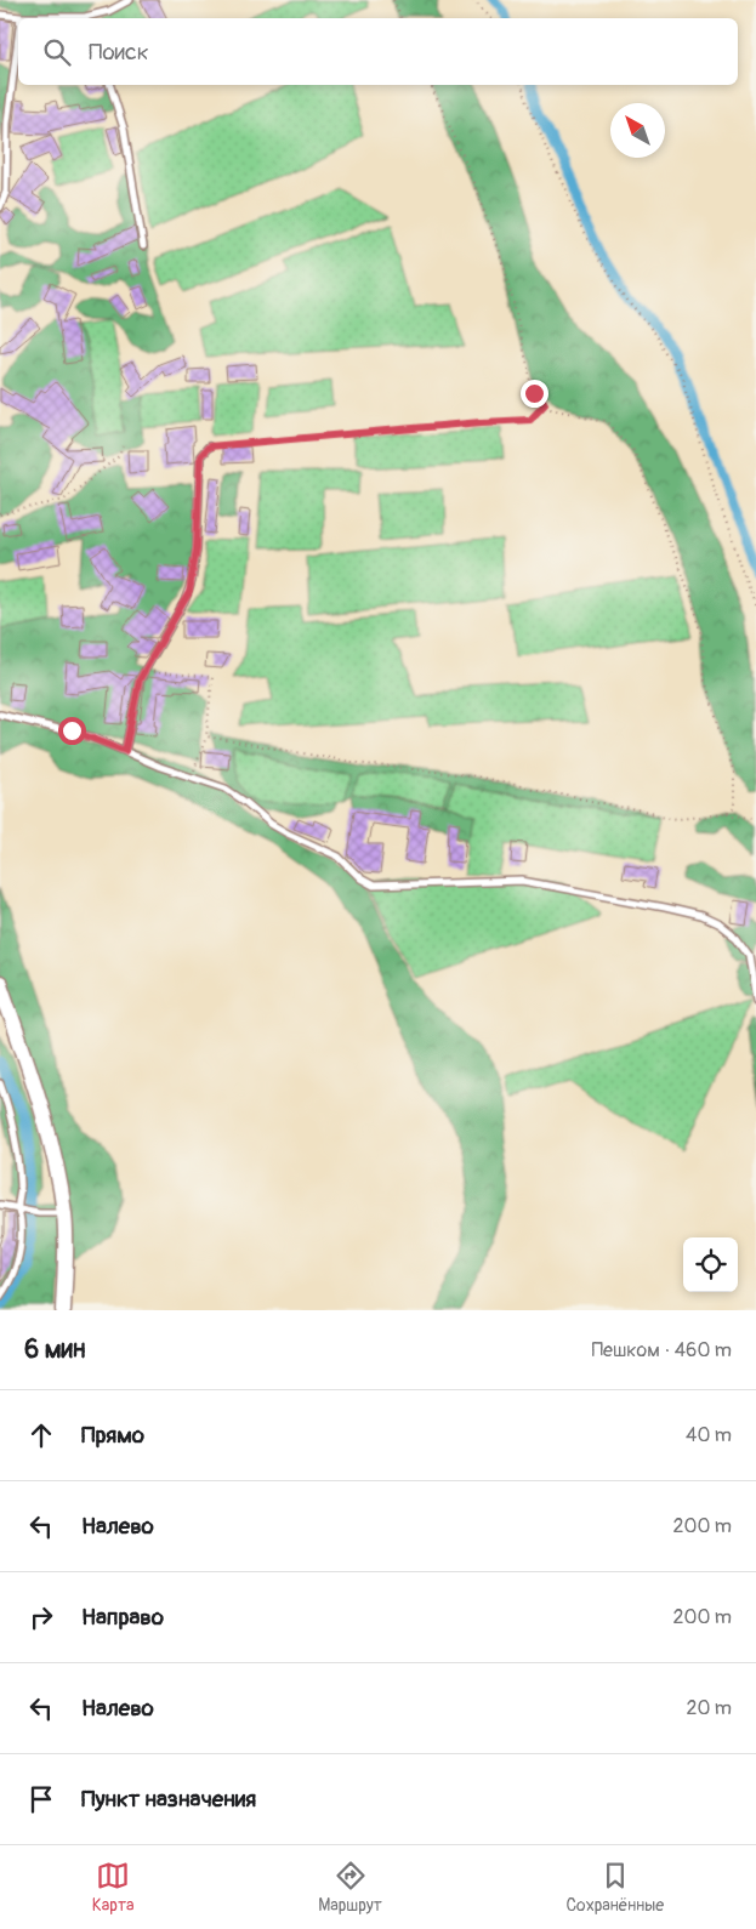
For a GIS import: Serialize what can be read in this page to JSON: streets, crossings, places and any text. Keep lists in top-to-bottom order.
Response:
{
  "north": "top left",
  "page": {
    "search": "Поиск",
    "heading": ["6 мин", "Пешком · 460 m"],
    "list": [
      ["Прямо", "40 m"],
      ["Налево", "200 m"],
      ["Направо", "200 m"],
      ["Налево", "20 m"],
      "Пункт назначения"
    ],
    "nav": ["Карта", "Маршрут", "Сохранённые"]
  }
}
